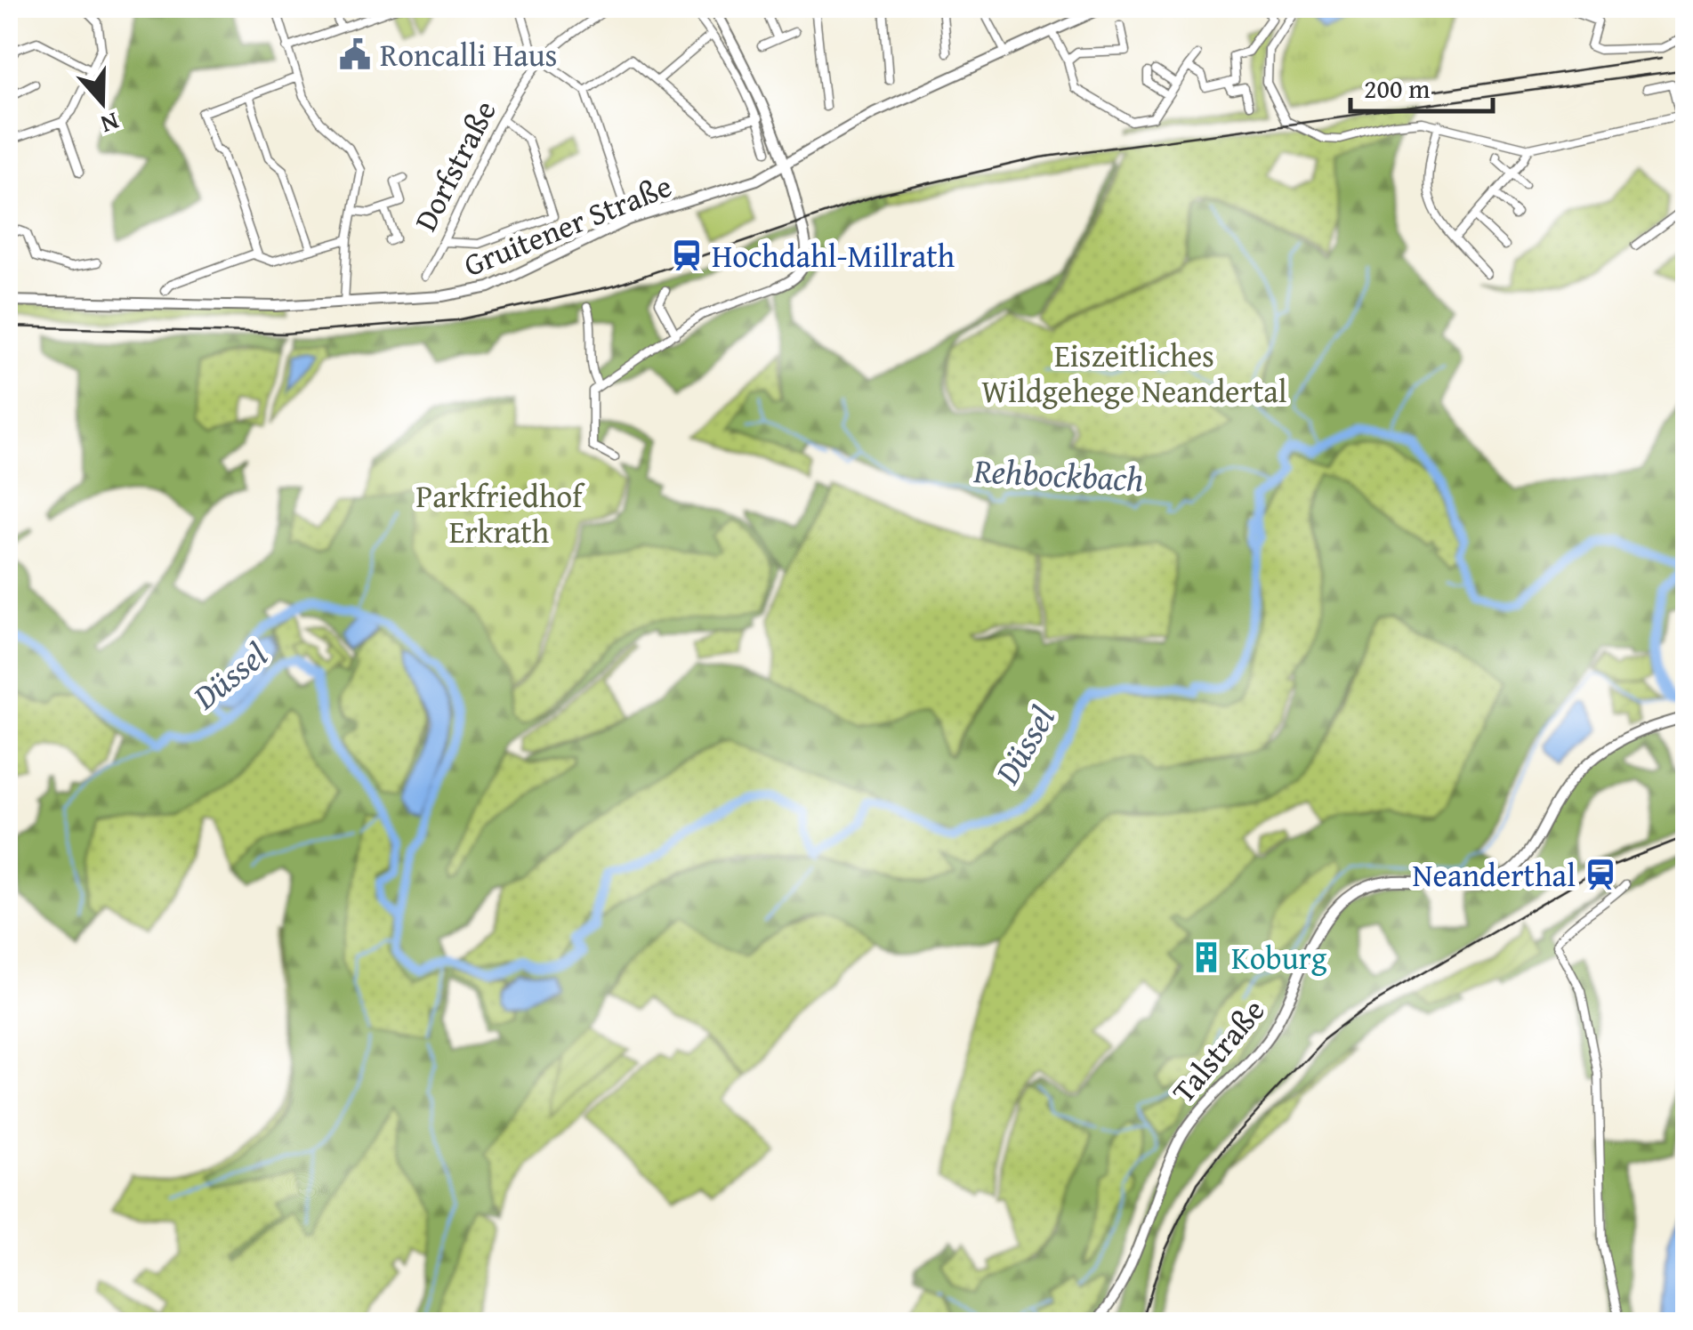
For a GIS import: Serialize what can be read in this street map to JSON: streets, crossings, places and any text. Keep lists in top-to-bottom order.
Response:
{
  "streets": {
    "main road": ["Gruitener Straße", "Talstraße"],
    "street": ["Dorfstraße"]
  },
  "water": ["Rehbockbach", "Düssel"],
  "parks": ["Eiszeitliches Wildgehege Neandertal", "Parkfriedhof Erkrath"],
  "places": {
    "public building": ["Roncalli Haus"],
    "station": ["Hochdahl-Millrath", "Neanderthal"],
    "building": ["Koburg"]
  },
  "scale_bar": "200 m",
  "north": "bottom"
}
